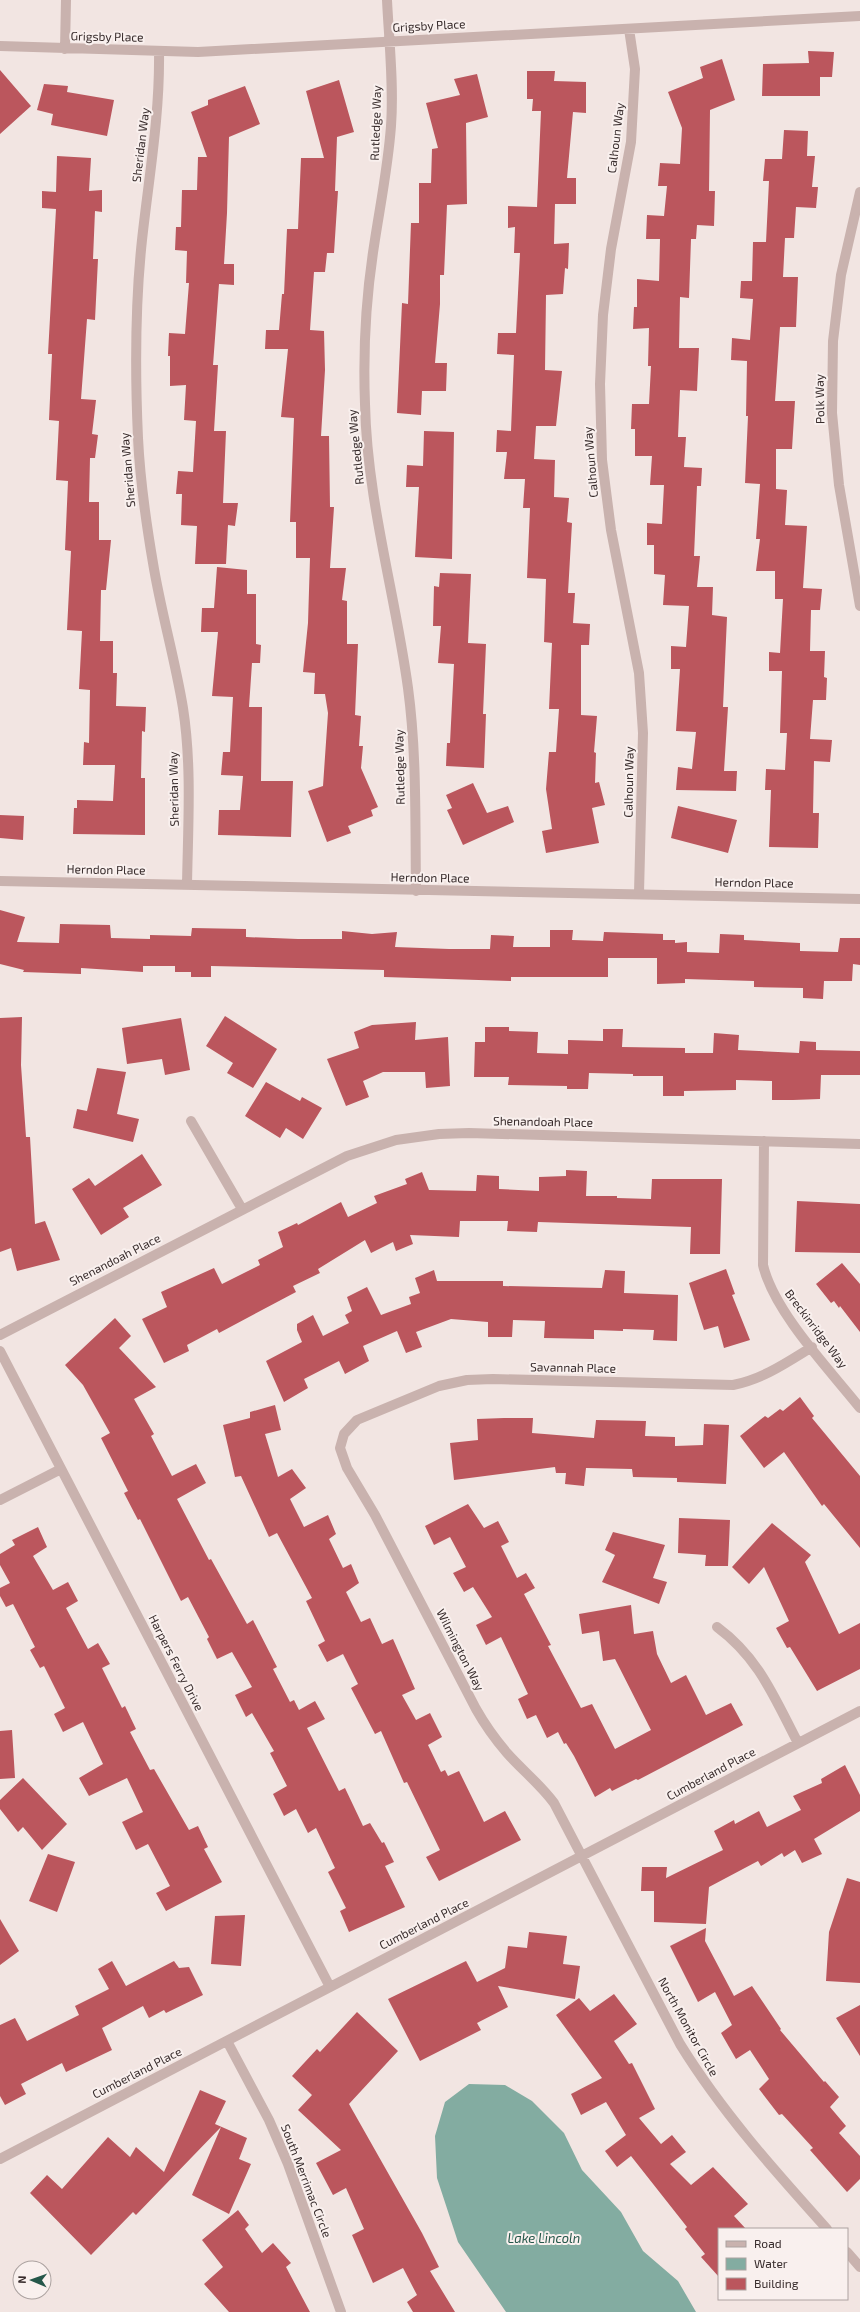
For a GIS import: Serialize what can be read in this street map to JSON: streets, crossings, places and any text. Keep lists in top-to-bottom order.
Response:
{
  "streets": {
    "street": [
      "Grigsby Place",
      "Rutledge Way",
      "Calhoun Way",
      "Sheridan Way",
      "Polk Way",
      "Herndon Place",
      "Shenandoah Place",
      "Breckinridge Way",
      "Savannah Place",
      "Wilmington Way",
      "Harpers Ferry Drive",
      "Cumberland Place",
      "North Monitor Circle",
      "South Merrimac Circle"
    ]
  },
  "crossings": [
    ["Grigsby Place", "Rutledge Way"],
    ["Grigsby Place", "Calhoun Way"],
    ["Grigsby Place", "Sheridan Way"],
    ["Rutledge Way", "Herndon Place"],
    ["Calhoun Way", "Herndon Place"],
    ["Sheridan Way", "Herndon Place"],
    ["Shenandoah Place", "Breckinridge Way"],
    ["Breckinridge Way", "Savannah Place"],
    ["Savannah Place", "Wilmington Way"],
    ["Wilmington Way", "Cumberland Place"],
    ["Wilmington Way", "North Monitor Circle"],
    ["Harpers Ferry Drive", "Cumberland Place"],
    ["Cumberland Place", "North Monitor Circle"],
    ["Cumberland Place", "South Merrimac Circle"]
  ],
  "water": ["Lake Lincoln"],
  "legend": ["Road", "Water", "Building"],
  "north": "left"
}
